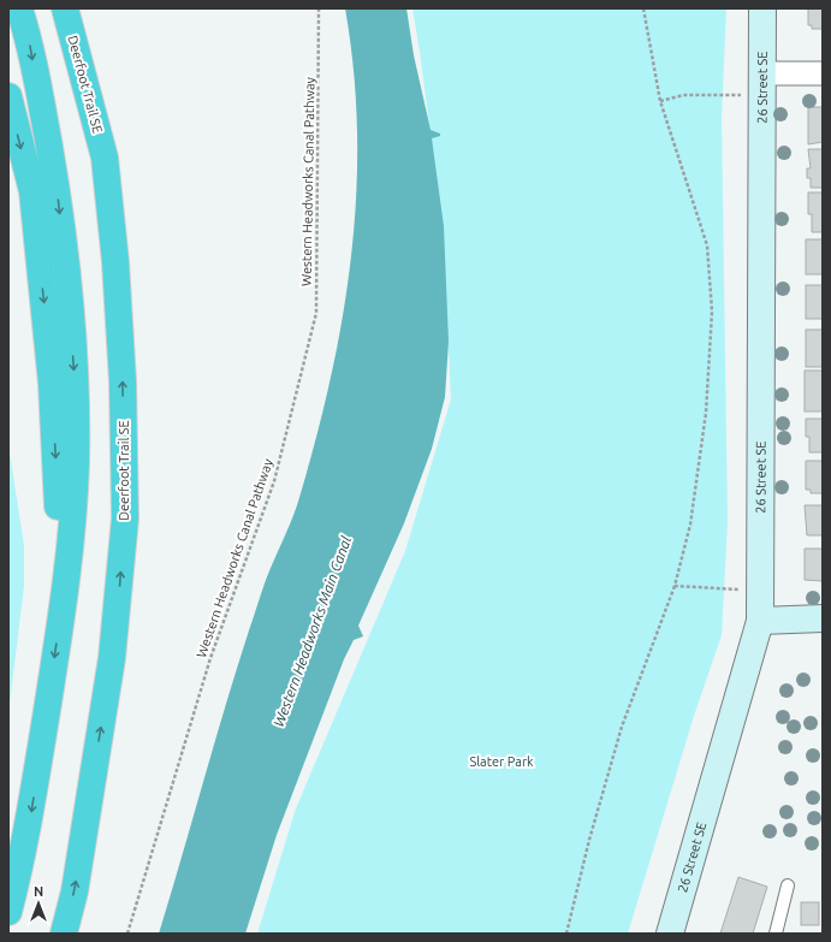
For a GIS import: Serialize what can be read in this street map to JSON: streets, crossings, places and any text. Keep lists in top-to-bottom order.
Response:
{
  "streets": {
    "highway": ["Deerfoot Trail SE"],
    "street": ["26 Street SE"],
    "path": ["Western Headworks Canal Pathway"]
  },
  "water": ["Western Headworks Main Canal"],
  "parks": ["Slater Park"],
  "north": "top"
}
